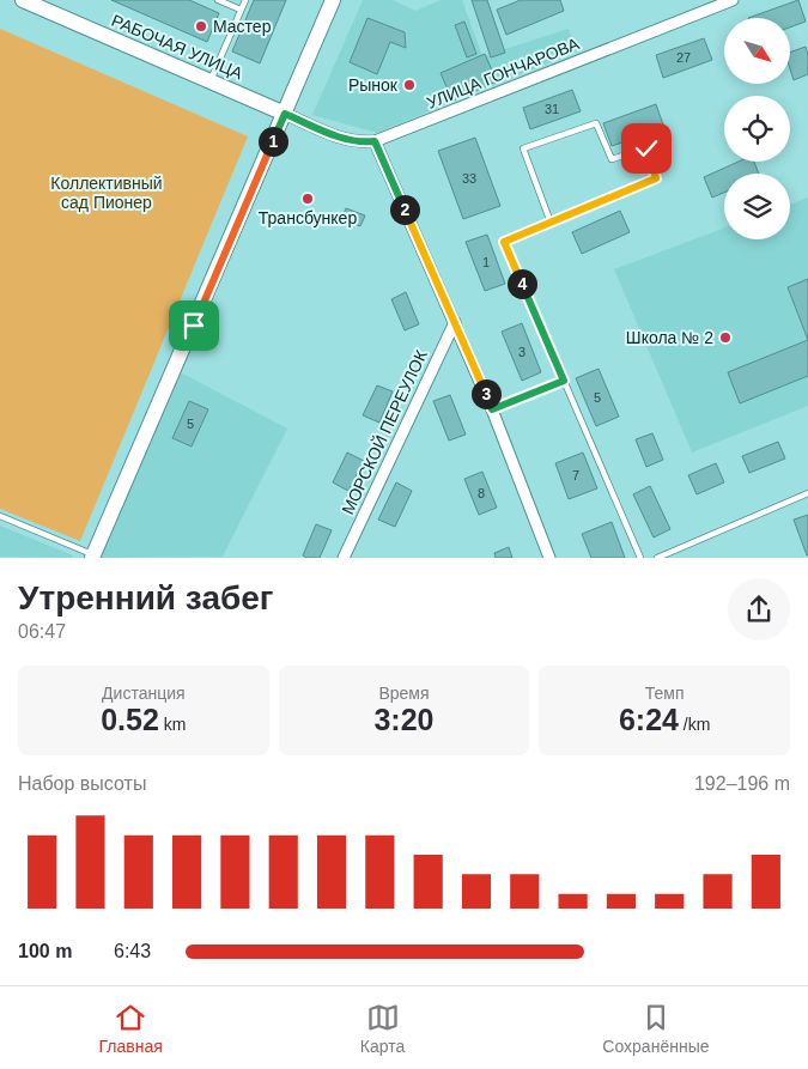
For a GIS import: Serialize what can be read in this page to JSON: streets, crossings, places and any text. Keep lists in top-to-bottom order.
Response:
{
  "streets": {
    "main road": ["РАБОЧАЯ УЛИЦА"],
    "street": ["УЛИЦА ГОНЧАРОВА", "МОРСКОЙ ПЕРЕУЛОК"]
  },
  "crossings": [
    ["РАБОЧАЯ УЛИЦА", "УЛИЦА ГОНЧАРОВА"]
  ],
  "parks": ["Коллективный сад Пионер"],
  "places": [
    "Мастер",
    "Рынок",
    "Трансбункер",
    "Школа № 2"
  ],
  "house_numbers": [
    "27",
    "31",
    "33",
    "1",
    "3",
    "5",
    "5",
    "7",
    "8"
  ],
  "north": "bottom right",
  "page": {
    "pins": [
      "1",
      "2",
      "4",
      "3"
    ],
    "heading": ["Утренний забег", "06:47"],
    "stats": [
      ["Дистанция", "0.52 km"],
      ["Время", "3:20"],
      ["Темп", "6:24 /km"]
    ],
    "chart": ["Набор высоты", "192–196 m"],
    "list": [
      {
        "name": "100 m",
        "note": "6:43"
      }
    ],
    "tabs": ["Главная", "Карта", "Сохранённые"]
  }
}
